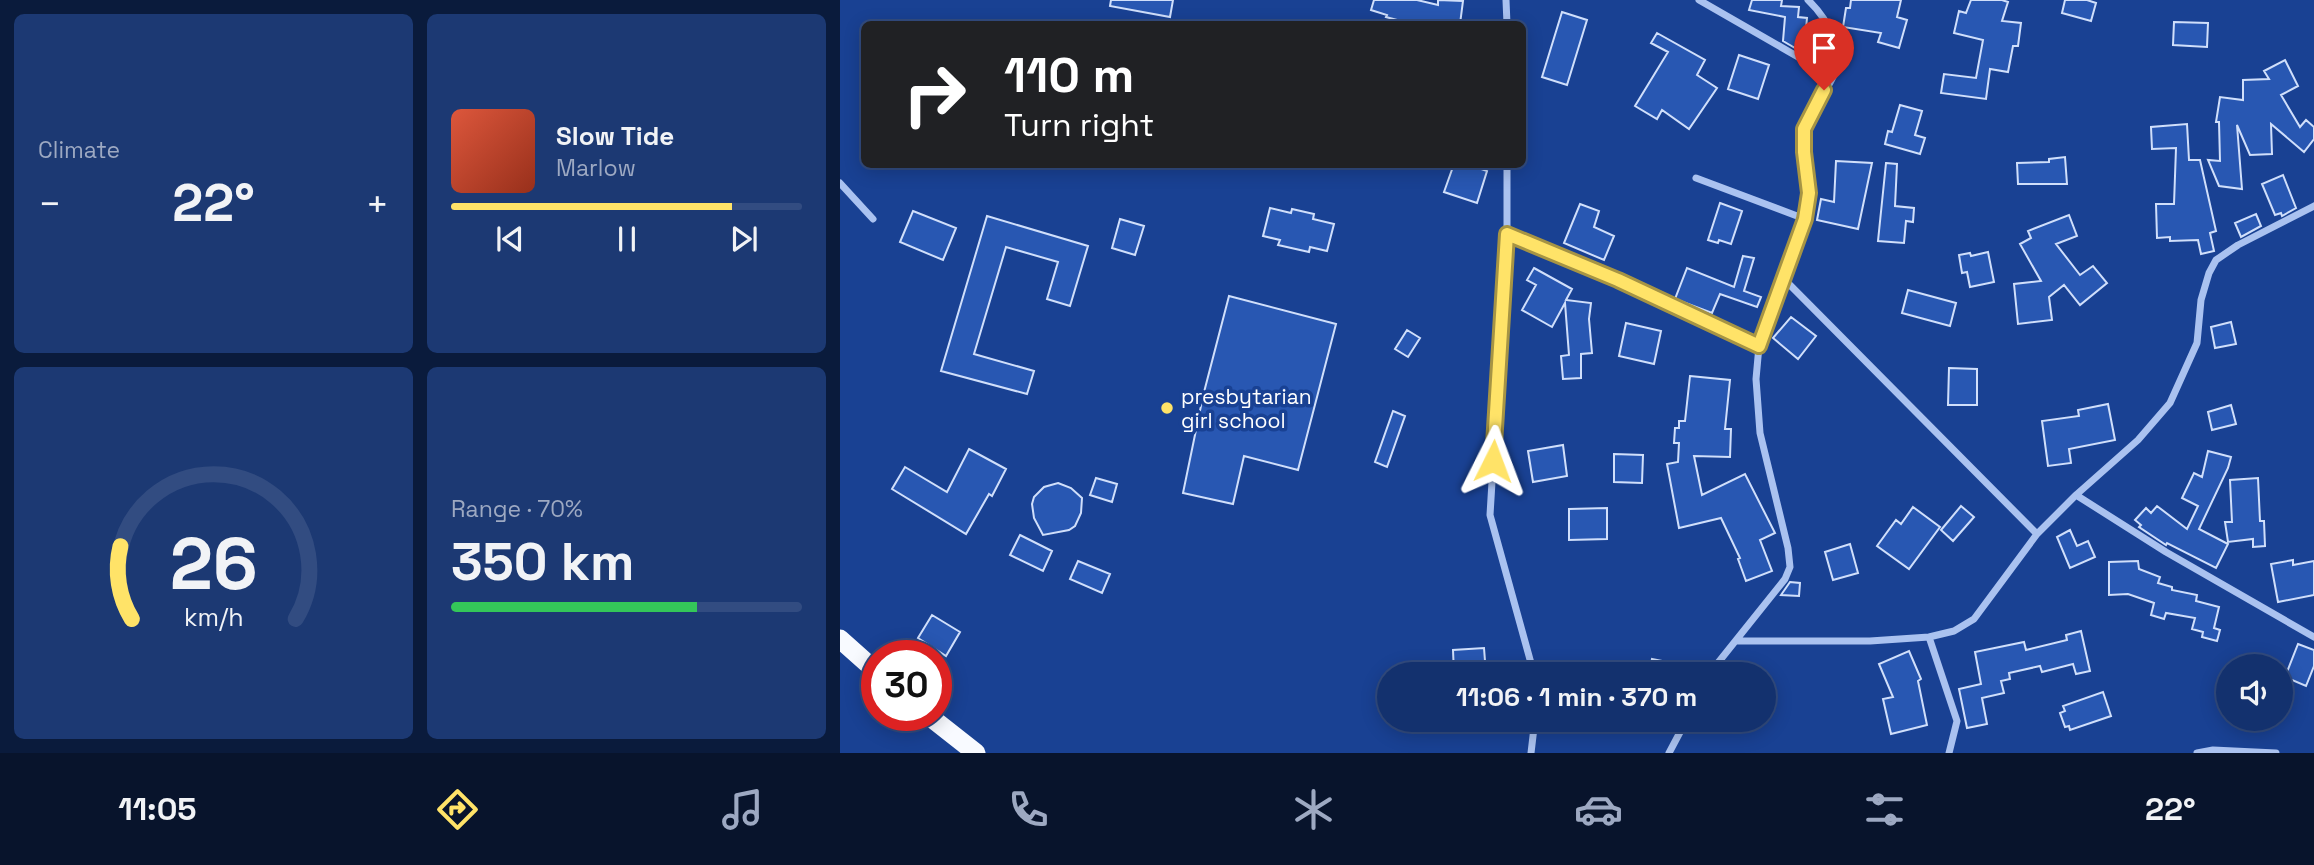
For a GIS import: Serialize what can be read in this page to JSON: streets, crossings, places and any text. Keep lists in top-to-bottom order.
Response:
{
  "places": ["presbytarian girl school"],
  "page": {
    "tile": [
      "Climate",
      ["Range · 70%", "350 km"]
    ],
    "turn": ["110 m", "Turn right"],
    "song": ["Slow Tide", "Marlow"],
    "heat": ["−", "22°", "+"],
    "limit": "30",
    "trip": "11:06 · 1 min · 370 m",
    "tabs": ["11:05", "22°"],
    "gauge": ["26", "km/h"]
  }
}
